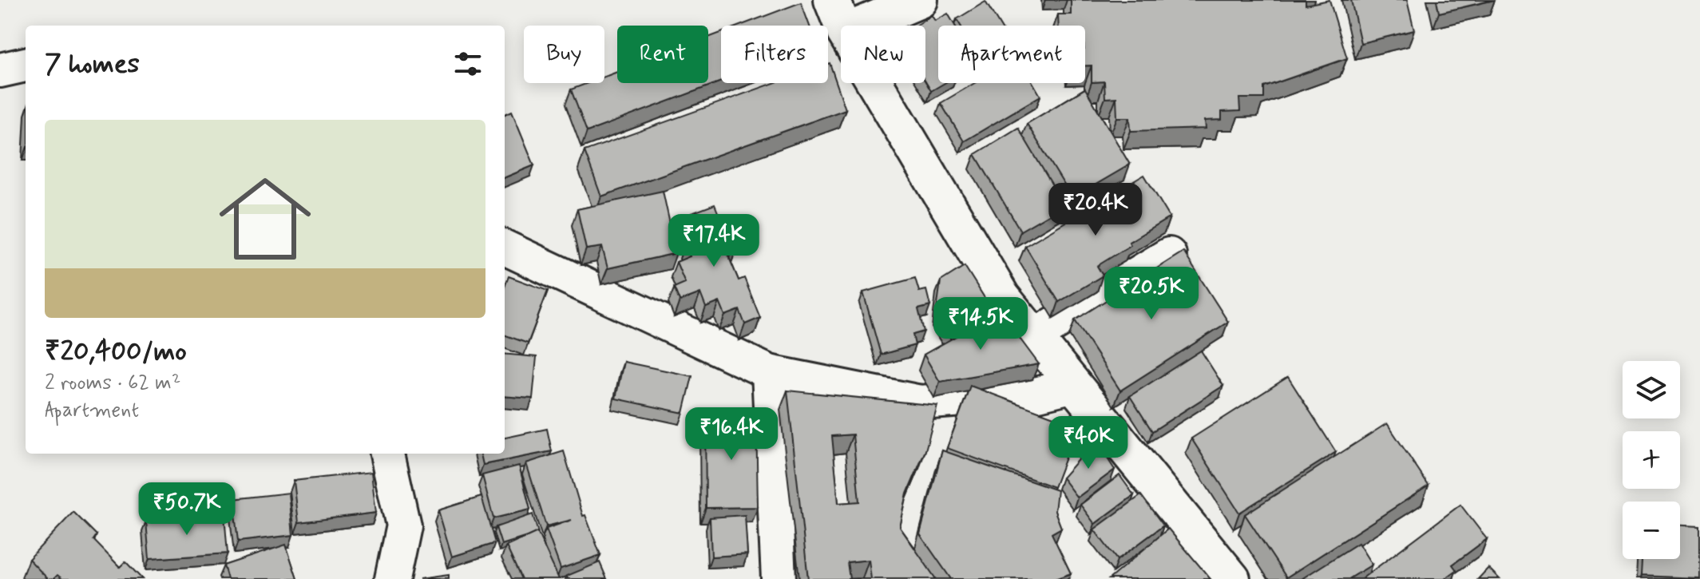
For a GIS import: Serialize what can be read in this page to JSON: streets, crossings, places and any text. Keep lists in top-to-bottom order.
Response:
{
  "page": {
    "chip": [
      "Buy",
      "Rent",
      "Filters",
      "New",
      "Apartment"
    ],
    "heading": "7 homes",
    "list": [
      {
        "name": "₹20,400/mo",
        "note": "2 rooms · 62 m² · Apartment"
      }
    ],
    "price": [
      "₹20.4K",
      "₹17.4K",
      "₹20.5K",
      "₹14.5K",
      "₹16.4K",
      "₹40K",
      "₹50.7K"
    ],
    "map_buttons": ["+", "−"]
  }
}
